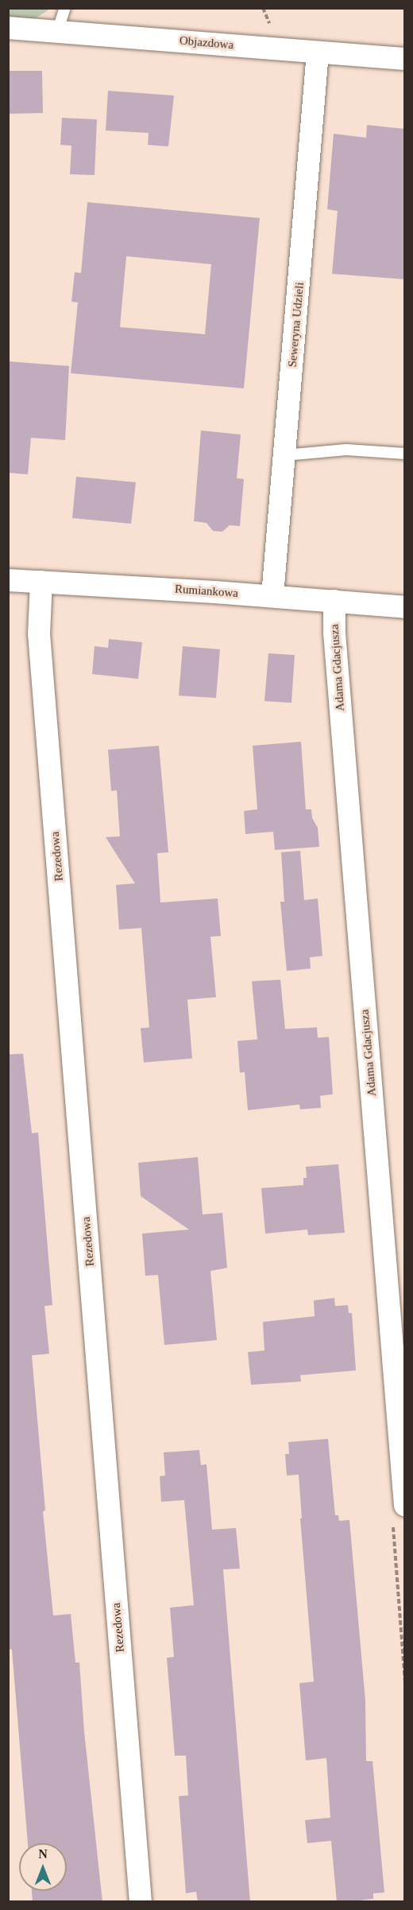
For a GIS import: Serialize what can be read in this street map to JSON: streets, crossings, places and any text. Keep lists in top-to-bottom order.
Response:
{
  "streets": {
    "street": [
      "Objazdowa",
      "Seweryna Udzieli",
      "Rumiankowa",
      "Adama Gdacjusza",
      "Rezedowa"
    ]
  },
  "crossings": [
    ["Objazdowa", "Seweryna Udzieli"],
    ["Seweryna Udzieli", "Rumiankowa"],
    ["Rumiankowa", "Adama Gdacjusza"],
    ["Rumiankowa", "Rezedowa"]
  ],
  "north": "top"
}
